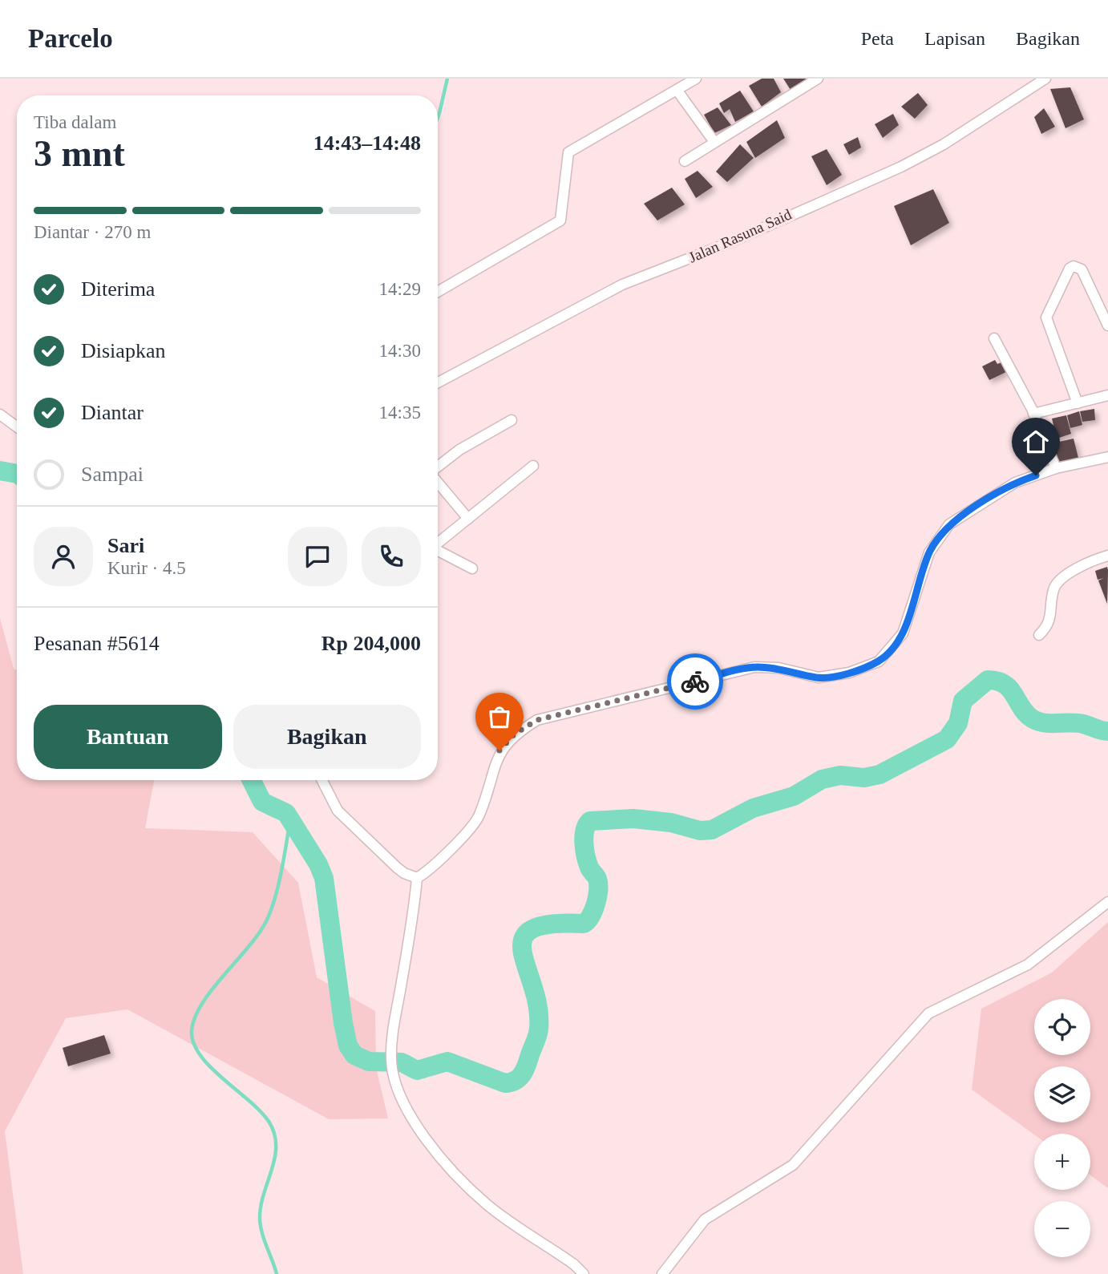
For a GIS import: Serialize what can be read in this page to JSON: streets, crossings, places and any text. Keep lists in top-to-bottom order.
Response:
{
  "streets": {
    "street": ["Jalan Rasuna Said"]
  },
  "page": {
    "header": "Parcelo",
    "nav": ["Peta", "Lapisan", "Bagikan"],
    "heading": ["3 mnt", "Tiba dalam", "14:43–14:48"],
    "panel": [
      "Sari",
      "Kurir · 4.5",
      "Pesanan #5614",
      "Rp 204,000"
    ],
    "bar": "Diantar · 270 m",
    "list": [
      ["Diterima", "14:29"],
      ["Disiapkan", "14:30"],
      ["Diantar", "14:35"],
      "Sampai"
    ],
    "buttons": ["Bantuan", "Bagikan"],
    "map_buttons": ["+", "−"]
  }
}
